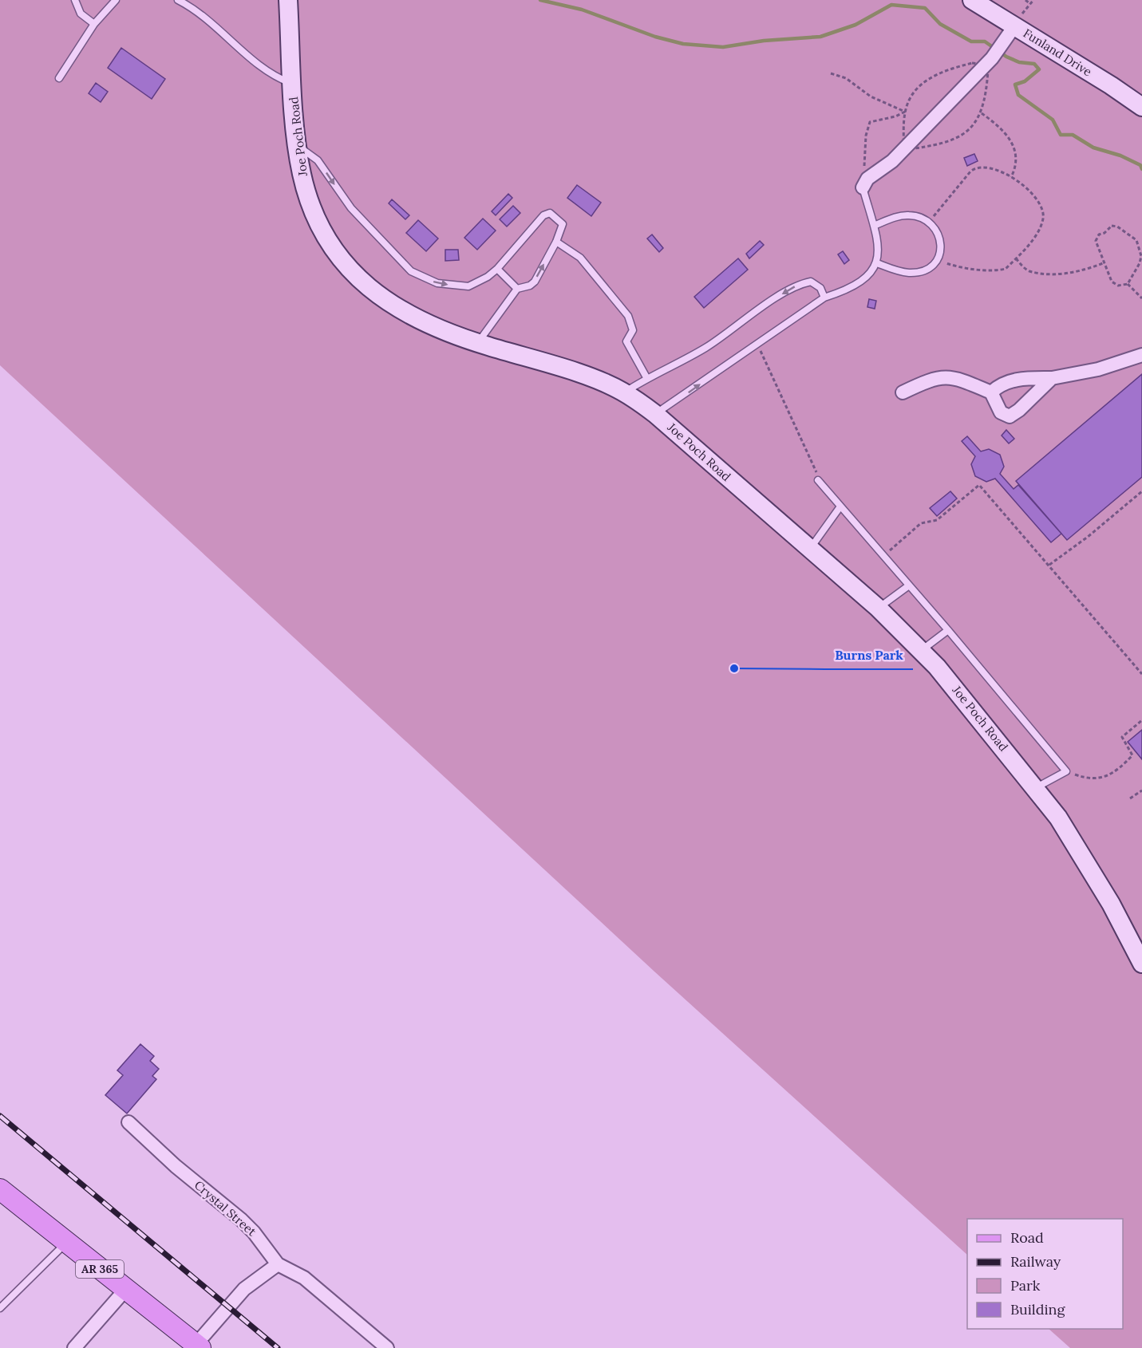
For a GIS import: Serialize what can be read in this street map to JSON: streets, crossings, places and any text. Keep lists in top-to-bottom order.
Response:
{
  "streets": {
    "main road": ["AR 365"],
    "street": ["Funland Drive", "Joe Poch Road", "Crystal Street"]
  },
  "places": ["Burns Park"],
  "legend": [
    "Road",
    "Railway",
    "Park",
    "Building"
  ]
}
